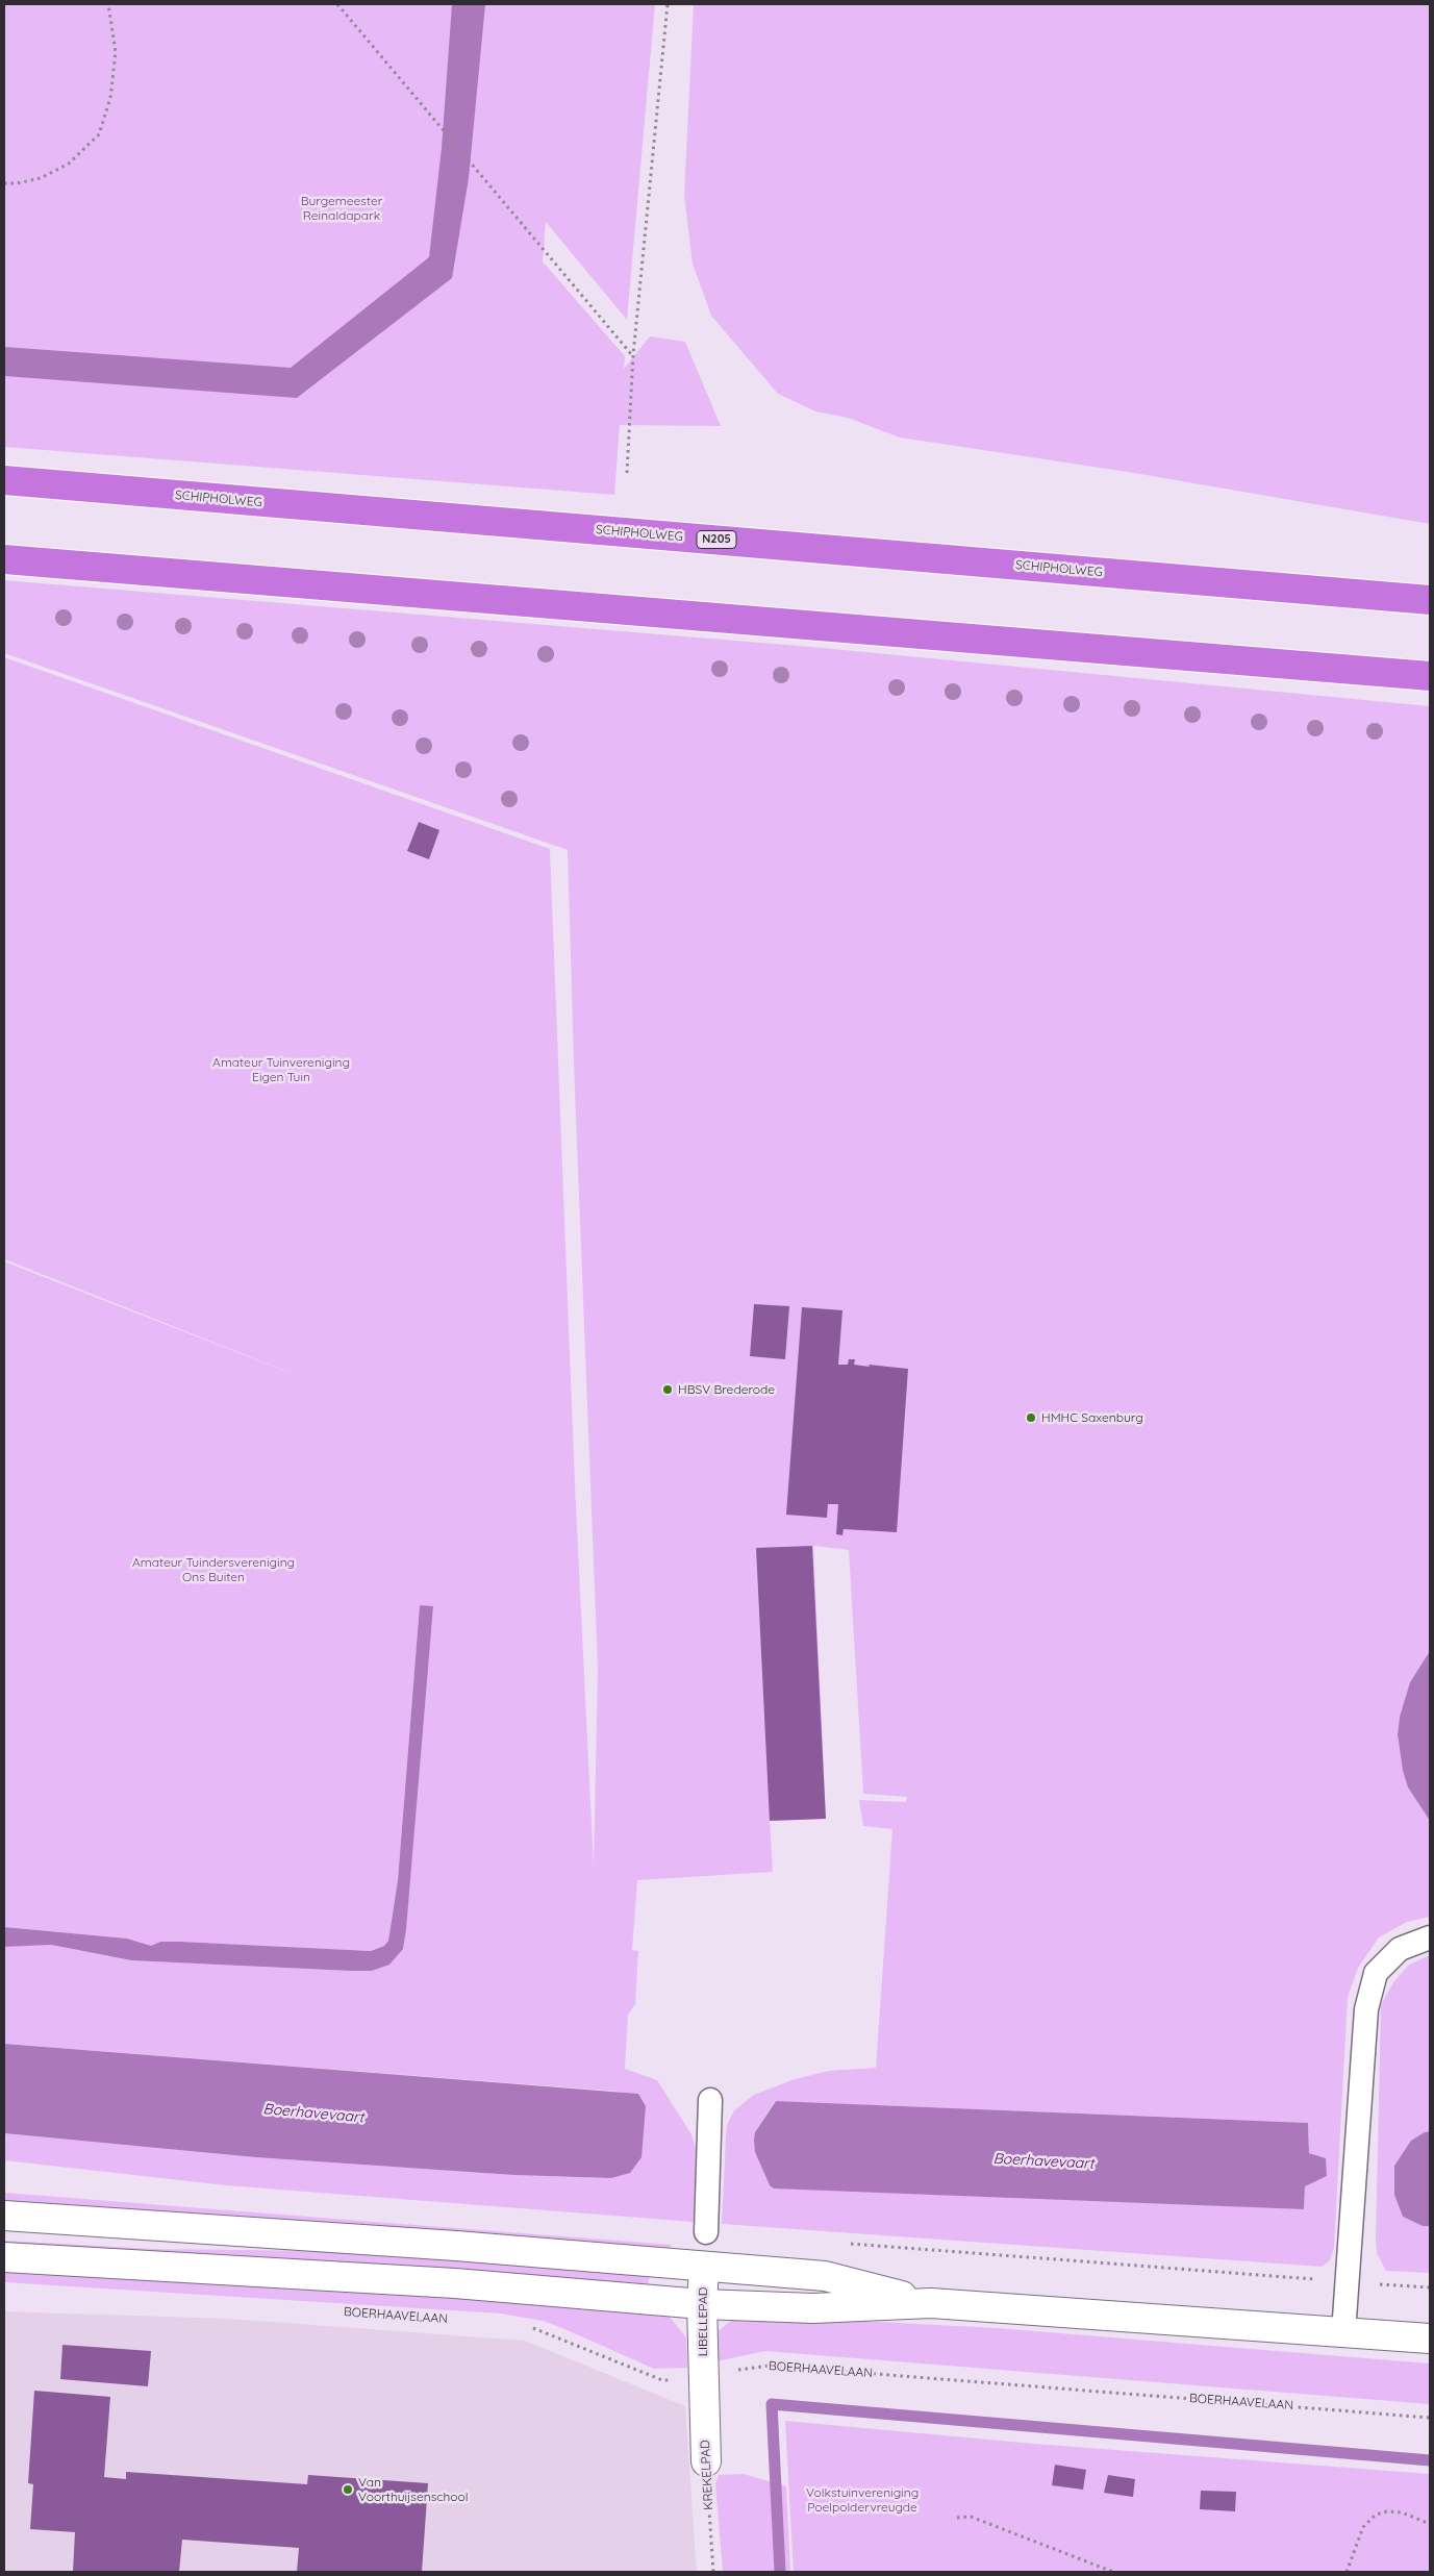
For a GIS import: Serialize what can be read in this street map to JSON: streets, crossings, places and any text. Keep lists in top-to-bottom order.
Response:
{
  "streets": {
    "highway": ["SCHIPHOLWEG", "N205"],
    "main road": ["LIBELLEPAD", "KREKELPAD"],
    "path": ["BOERHAAVELAAN"]
  },
  "crossings": [
    ["BOERHAAVELAAN", "LIBELLEPAD"],
    ["BOERHAAVELAAN", "KREKELPAD"],
    ["LIBELLEPAD", "KREKELPAD"]
  ],
  "water": ["Boerhavevaart"],
  "parks": [
    "Burgemeester Reinaldapark",
    "Amateur Tuinvereniging Eigen Tuin",
    "Amateur Tuindersvereniging Ons Buiten",
    "Volkstuinvereniging Poelpoldervreugde"
  ],
  "places": ["HBSV Brederode", "HMHC Saxenburg", "Van Voorthuijsenschool"]
}
